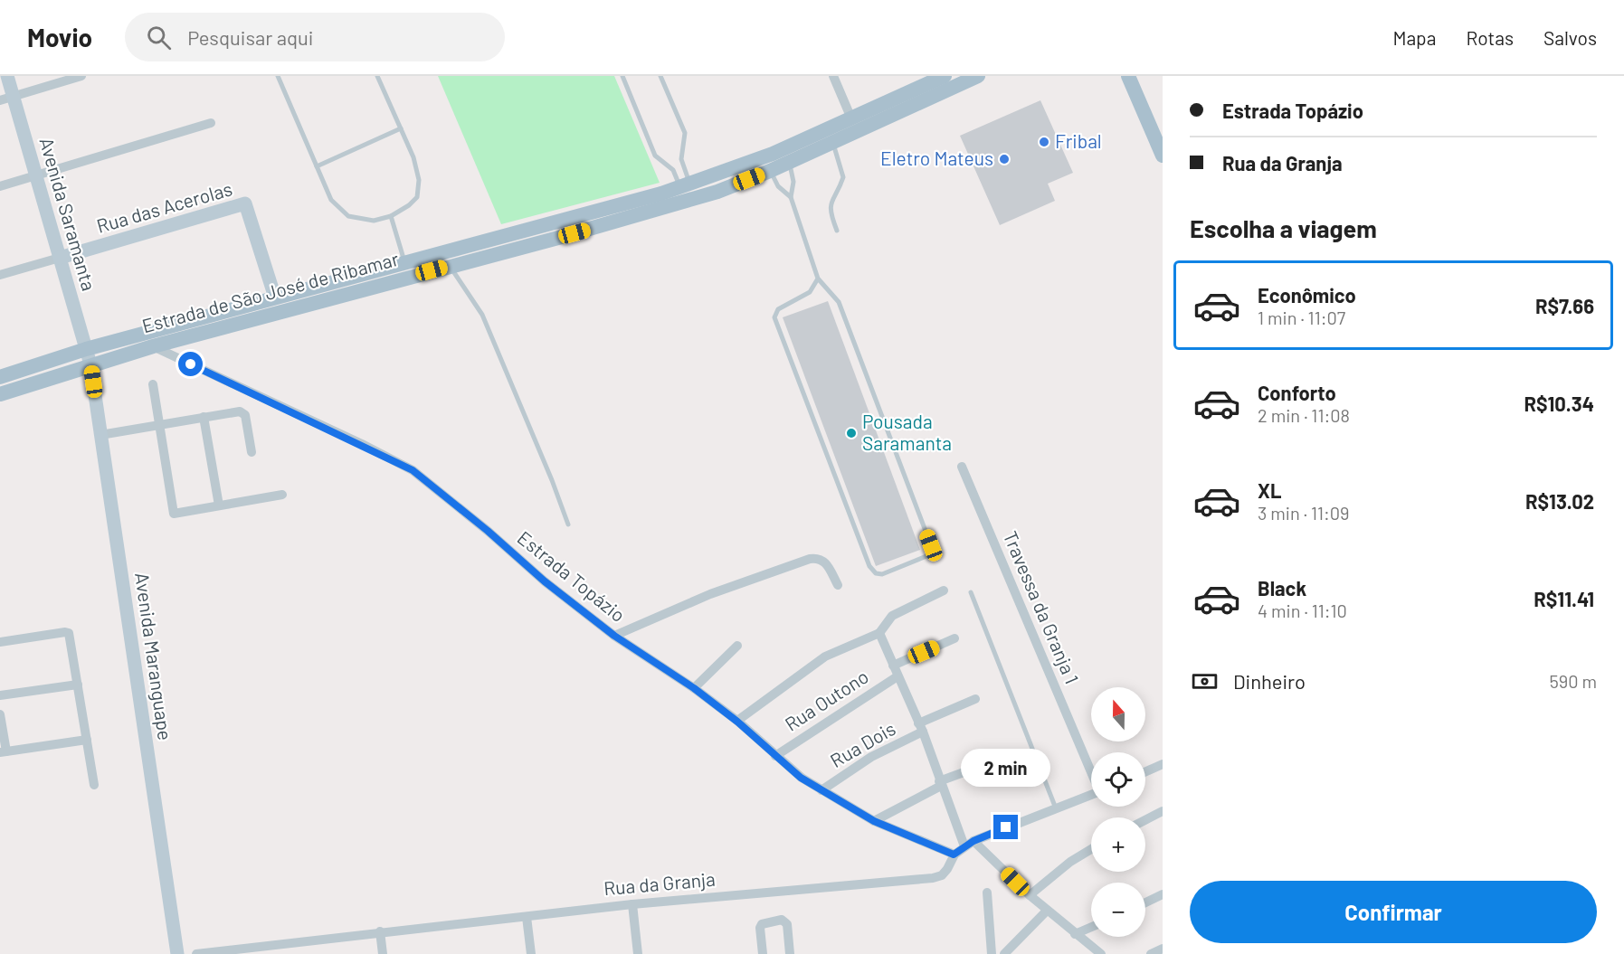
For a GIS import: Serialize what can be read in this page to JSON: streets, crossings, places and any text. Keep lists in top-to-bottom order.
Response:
{
  "streets": {
    "main road": ["Estrada de São José de Ribamar"],
    "street": [
      "Rua das Acerolas",
      "Avenida Saramanta",
      "Estrada Topázio",
      "Travessa da Granja 1",
      "Avenida Maranguape",
      "Rua Outono",
      "Rua Dois",
      "Rua da Granja"
    ]
  },
  "crossings": [
    ["Rua das Acerolas", "Avenida Saramanta"],
    ["Rua das Acerolas", "Estrada de São José de Ribamar"],
    ["Avenida Saramanta", "Estrada de São José de Ribamar"],
    ["Avenida Saramanta", "Avenida Maranguape"],
    ["Estrada de São José de Ribamar", "Estrada Topázio"],
    ["Estrada de São José de Ribamar", "Avenida Maranguape"],
    ["Estrada Topázio", "Rua Outono"],
    ["Estrada Topázio", "Rua Dois"],
    ["Estrada Topázio", "Rua da Granja"]
  ],
  "places": ["Fribal", "Eletro Mateus", "Pousada Saramanta"],
  "north": "top",
  "page": {
    "header": "Movio",
    "search": "Pesquisar aqui",
    "nav": ["Mapa", "Rotas", "Salvos"],
    "banner": ["Estrada Topázio", "Rua da Granja"],
    "heading": "Escolha a viagem",
    "list": [
      {
        "name": "Econômico",
        "note": "1 min · 11:07",
        "value": "R$7.66"
      },
      {
        "name": "Conforto",
        "note": "2 min · 11:08",
        "value": "R$10.34"
      },
      {
        "name": "XL",
        "note": "3 min · 11:09",
        "value": "R$13.02"
      },
      {
        "name": "Black",
        "note": "4 min · 11:10",
        "value": "R$11.41"
      }
    ],
    "pay": ["Dinheiro", "590 m"],
    "map_buttons": ["+", "−"],
    "bubble": "2 min",
    "buttons": "Confirmar"
  }
}
